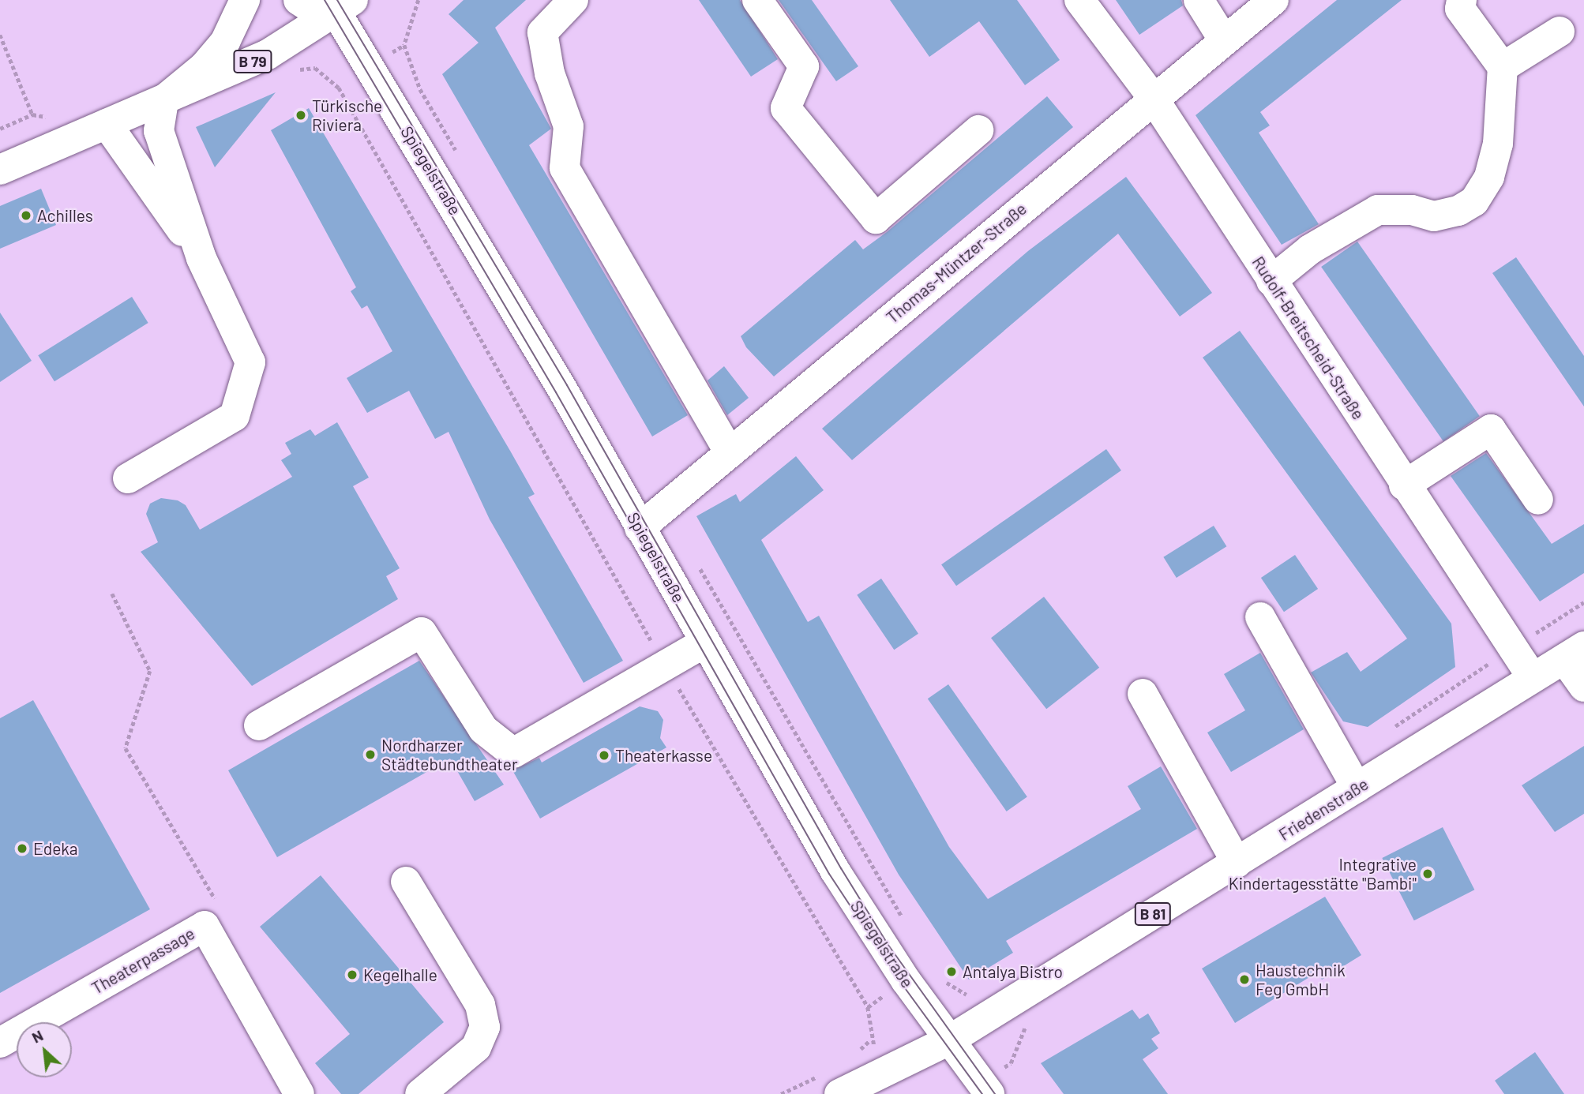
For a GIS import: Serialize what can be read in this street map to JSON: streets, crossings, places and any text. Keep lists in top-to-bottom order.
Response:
{
  "streets": {
    "street": [
      "B 79",
      "Spiegelstraße",
      "Thomas-Müntzer-Straße",
      "Rudolf-Breitscheid-Straße",
      "Friedenstraße",
      "B 81",
      "Theaterpassage"
    ]
  },
  "crossings": [
    ["B 79", "Spiegelstraße"],
    ["Spiegelstraße", "Thomas-Müntzer-Straße"],
    ["Spiegelstraße", "Friedenstraße"],
    ["Spiegelstraße", "B 81"],
    ["Thomas-Müntzer-Straße", "Rudolf-Breitscheid-Straße"],
    ["Rudolf-Breitscheid-Straße", "Friedenstraße"],
    ["Friedenstraße", "B 81"]
  ],
  "places": [
    "Türkische Riviera",
    "Achilles",
    "Nordharzer Städtebundtheater",
    "Theaterkasse",
    "Edeka",
    "Integrative Kindertagesstätte \"Bambi\"",
    "Antalya Bistro",
    "Kegelhalle",
    "Haustechnik Feg GmbH"
  ],
  "north": "top left"
}
